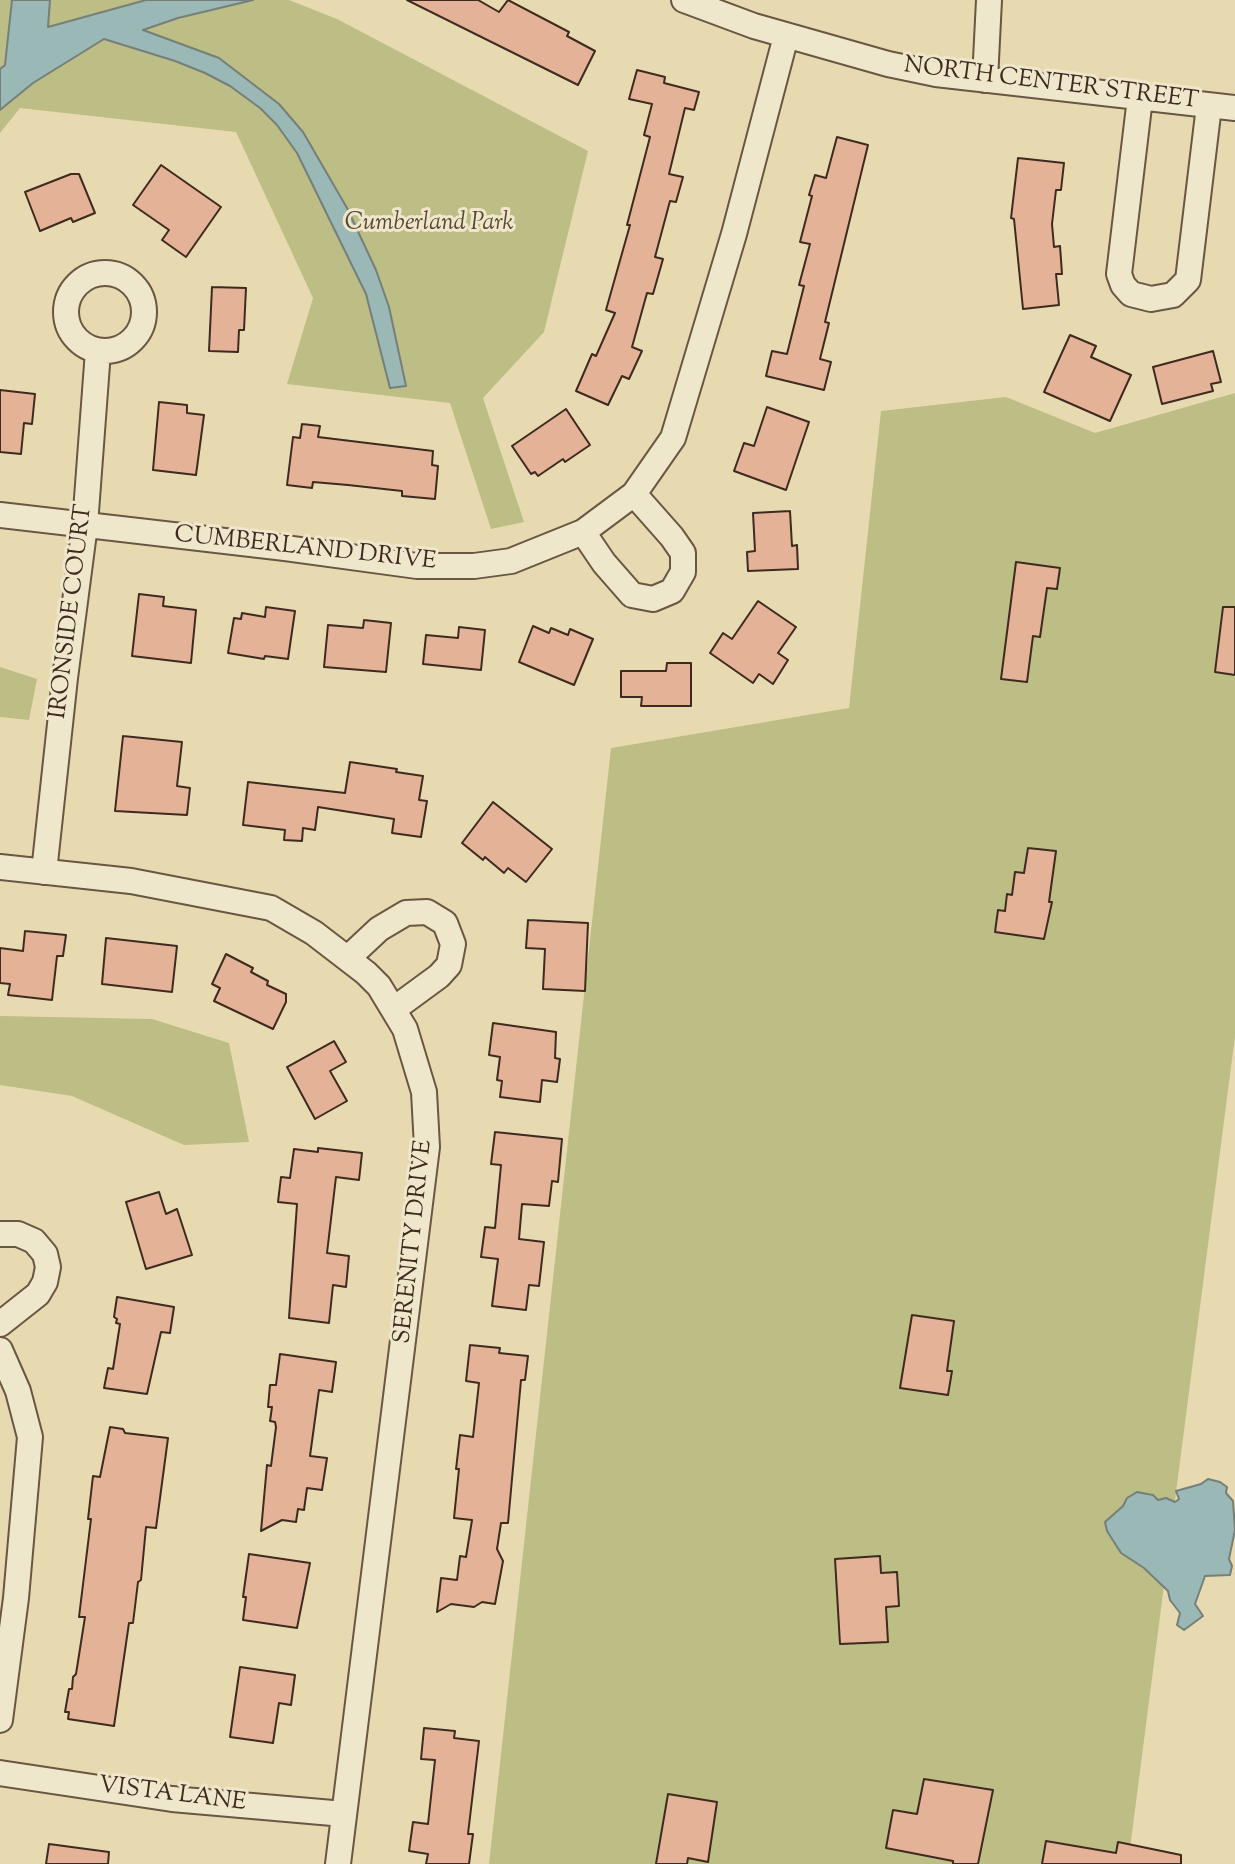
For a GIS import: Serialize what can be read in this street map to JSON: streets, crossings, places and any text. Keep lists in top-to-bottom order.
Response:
{
  "streets": {
    "street": [
      "NORTH CENTER STREET",
      "CUMBERLAND DRIVE",
      "IRONSIDE COURT",
      "SERENITY DRIVE",
      "VISTA LANE"
    ]
  },
  "crossings": [
    ["NORTH CENTER STREET", "CUMBERLAND DRIVE"],
    ["CUMBERLAND DRIVE", "IRONSIDE COURT"],
    ["IRONSIDE COURT", "SERENITY DRIVE"],
    ["SERENITY DRIVE", "VISTA LANE"]
  ],
  "parks": ["Cumberland Park"]
}
